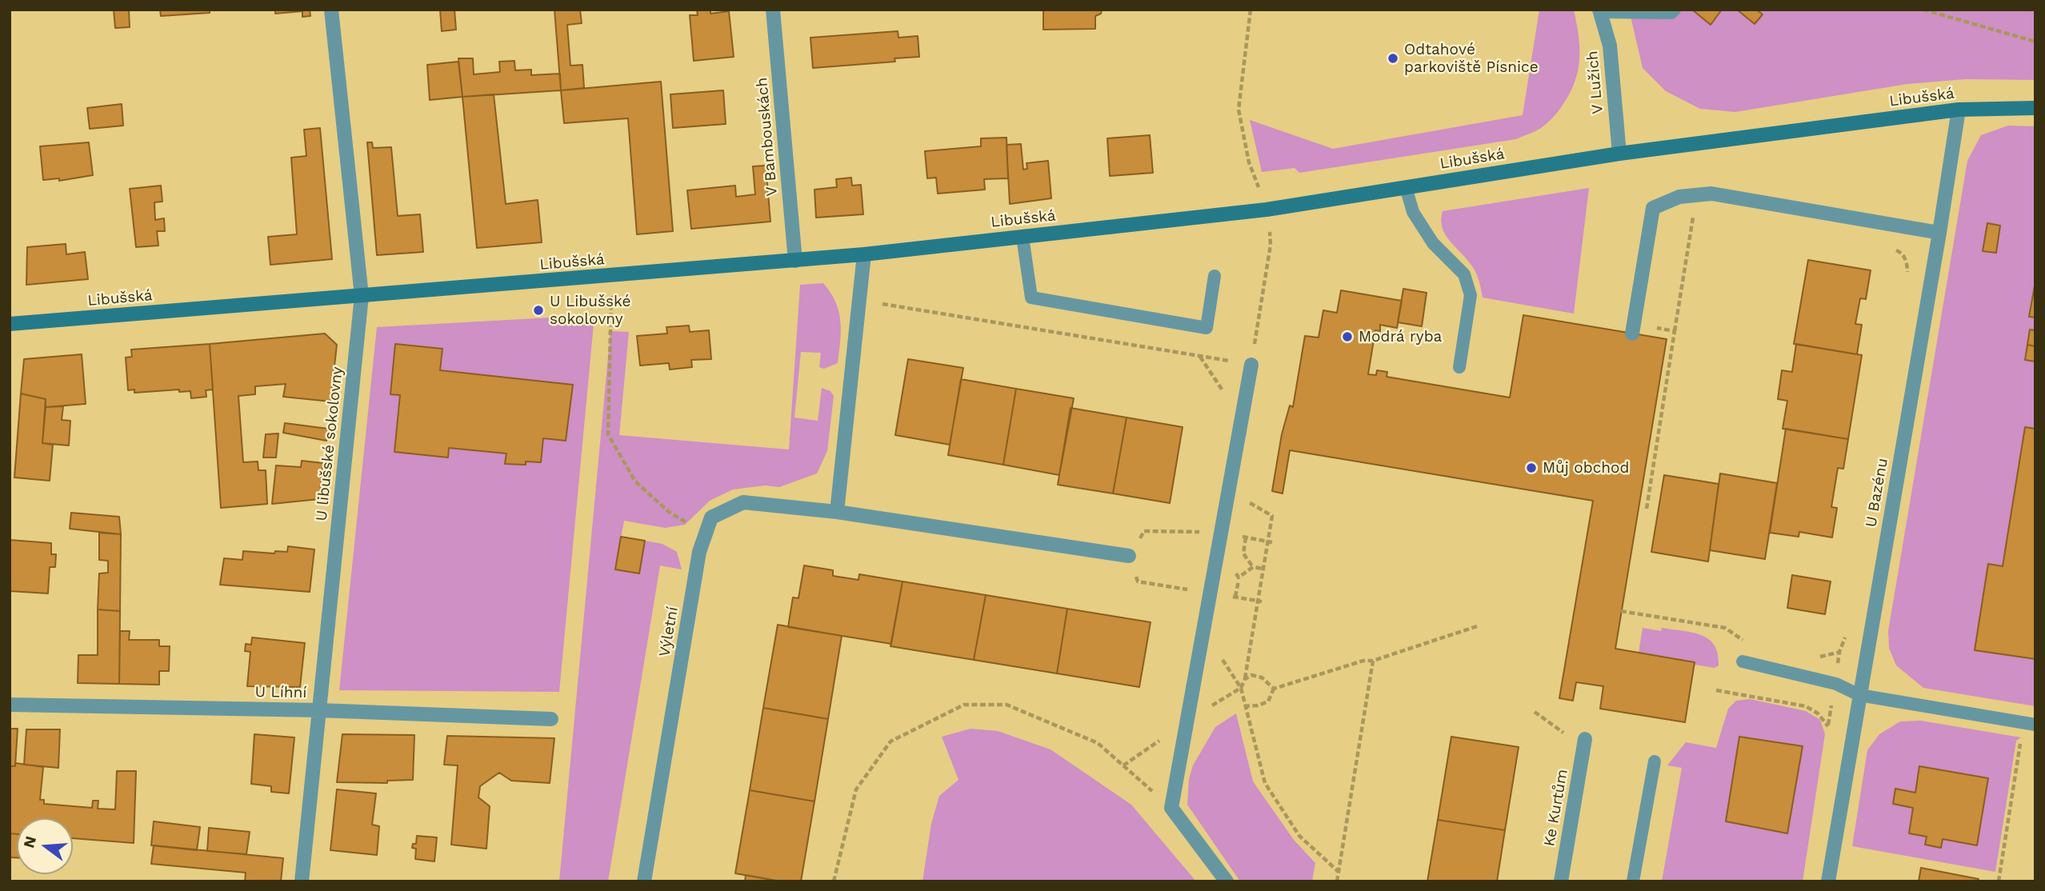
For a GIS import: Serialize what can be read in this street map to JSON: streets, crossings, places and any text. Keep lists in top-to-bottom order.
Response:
{
  "streets": {
    "main road": ["Libušská"],
    "street": [
      "V Lužích",
      "V Bambouskách",
      "U libušské sokolovny",
      "U Bazénu",
      "Výletní",
      "U Líhní",
      "Ke Kurtům"
    ]
  },
  "crossings": [
    ["V Lužích", "Libušská"],
    ["Libušská", "V Bambouskách"],
    ["Libušská", "U libušské sokolovny"],
    ["Libušská", "U Bazénu"],
    ["U libušské sokolovny", "U Líhní"]
  ],
  "places": [
    "Odtahové parkoviště Písnice",
    "U Libušské sokolovny",
    "Modrá ryba",
    "Můj obchod"
  ],
  "north": "left"
}
